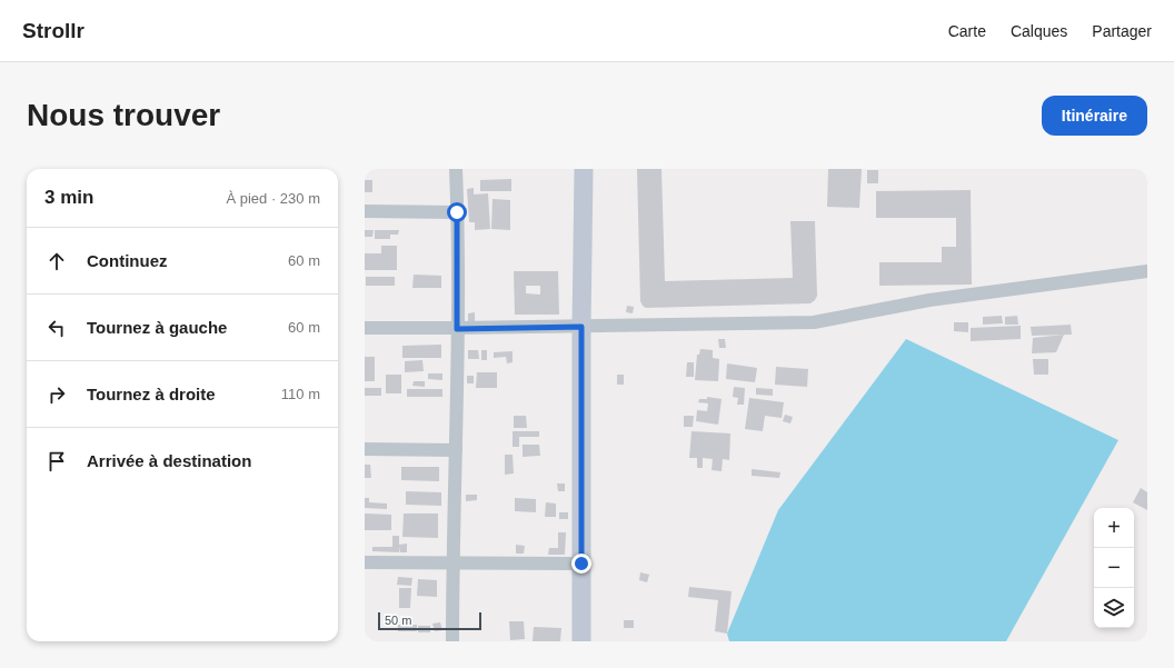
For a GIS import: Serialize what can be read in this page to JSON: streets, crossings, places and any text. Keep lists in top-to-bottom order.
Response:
{
  "scale_bar": "50 m",
  "page": {
    "header": "Strollr",
    "nav": ["Carte", "Calques", "Partager"],
    "buttons": "Itinéraire",
    "title": "Nous trouver",
    "heading": ["3 min", "À pied · 230 m"],
    "list": [
      ["Continuez", "60 m"],
      ["Tournez à gauche", "60 m"],
      ["Tournez à droite", "110 m"],
      "Arrivée à destination"
    ],
    "map_buttons": ["+", "−"],
    "scale": "50 m"
  }
}
